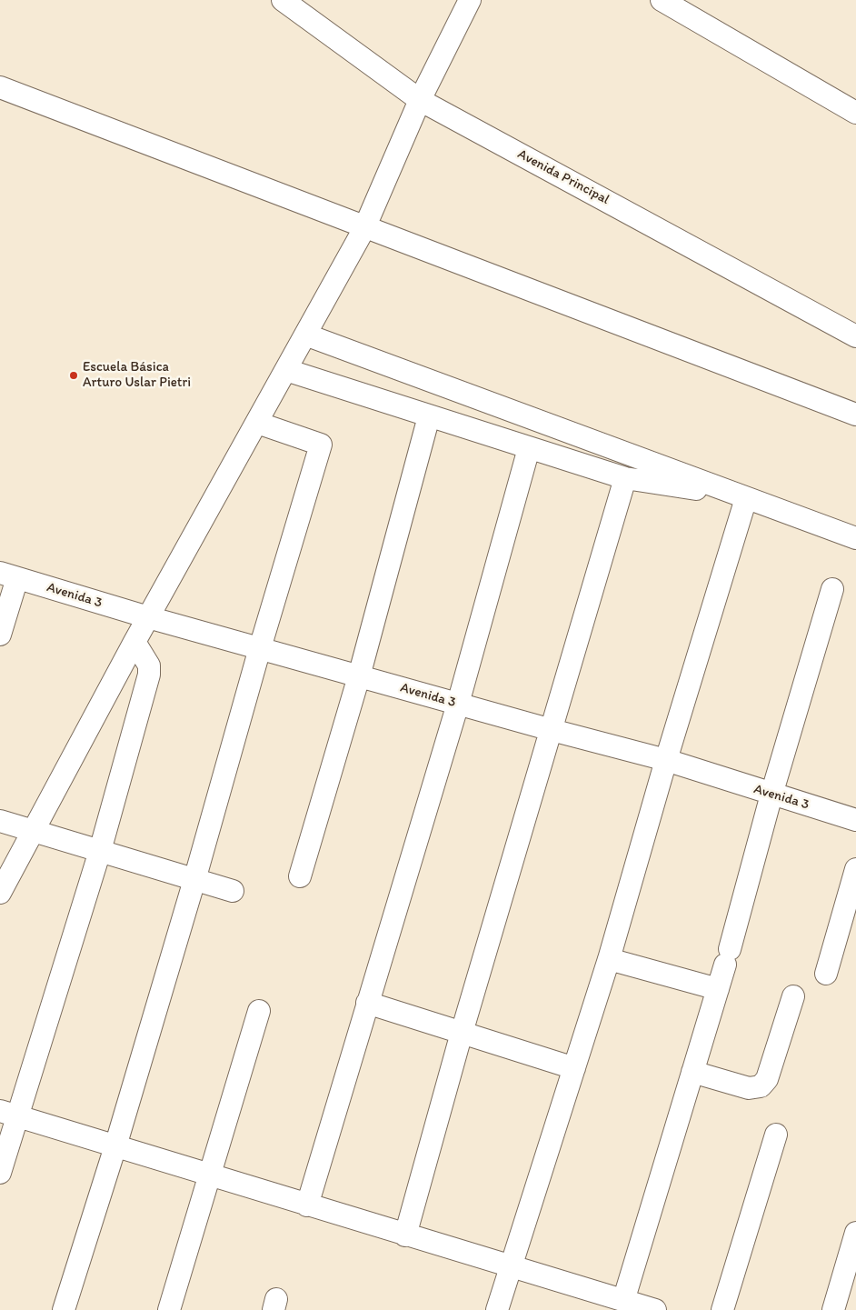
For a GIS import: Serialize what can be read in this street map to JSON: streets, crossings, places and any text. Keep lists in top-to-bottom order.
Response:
{
  "streets": {
    "street": ["Avenida Principal", "Avenida 3"]
  },
  "places": ["Escuela Básica Arturo Uslar Pietri"]
}
